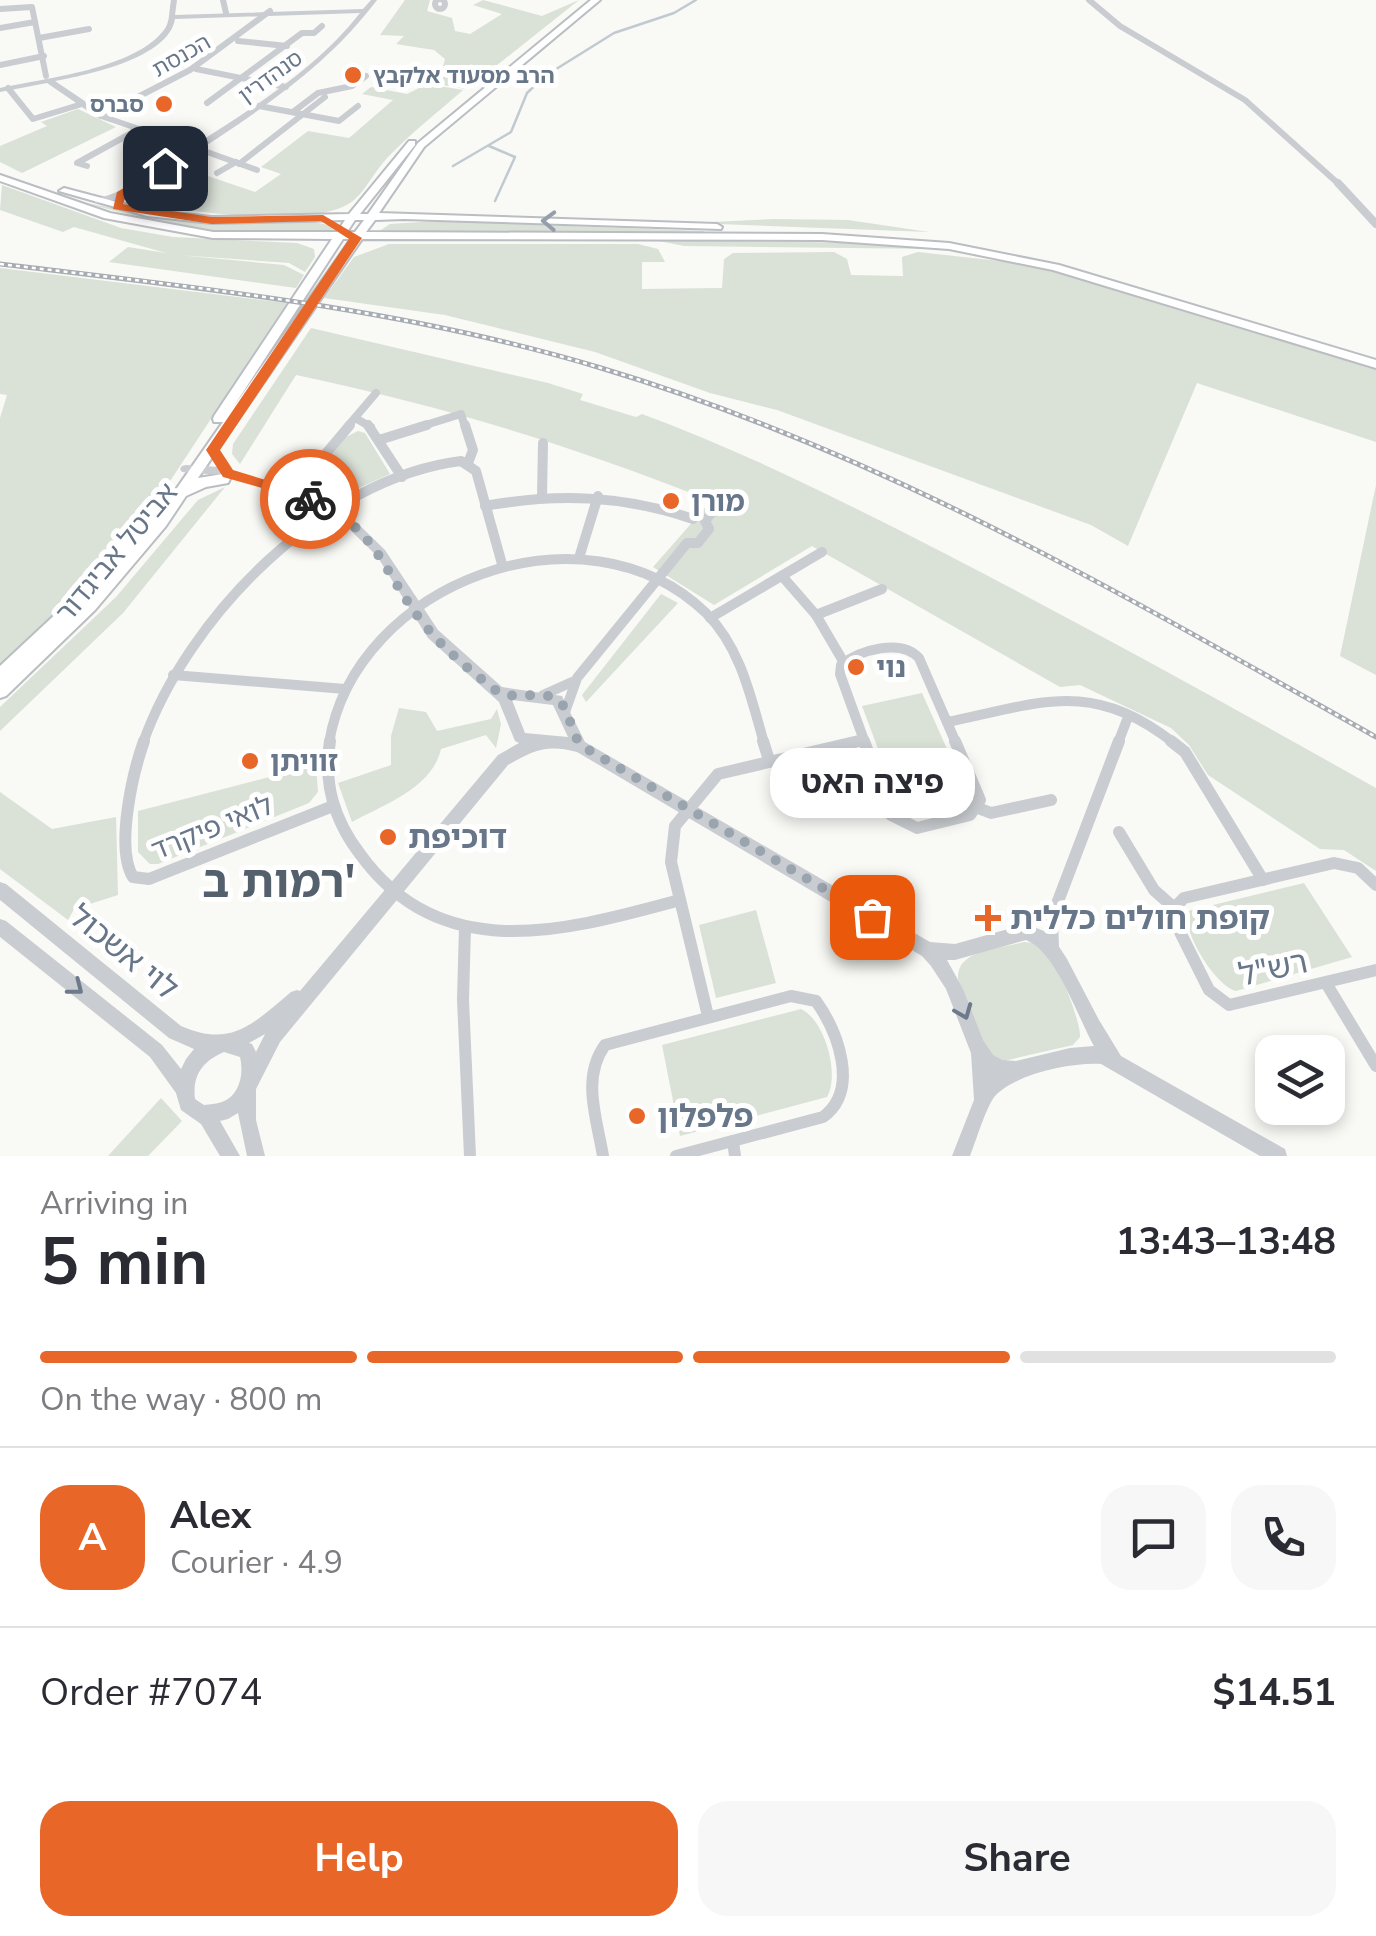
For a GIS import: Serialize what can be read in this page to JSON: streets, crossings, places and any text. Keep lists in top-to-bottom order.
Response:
{
  "streets": {
    "main road": ["אביטל אביגדור"],
    "street": [
      "הכנסת",
      "סנהדרין",
      "לואי פיקרד",
      "לוי אשכול",
      "רש\"ל"
    ]
  },
  "districts": ["רמות ב'"],
  "places": {
    "other": [
      "הרב מסעוד אלקבץ",
      "סברס",
      "מורן",
      "נוי",
      "זוויתן",
      "דוכיפת",
      "פיצה האט",
      "פלפלון"
    ],
    "health": ["קופת חולים כללית"]
  },
  "page": {
    "bubble": "פיצה האט",
    "heading": ["5 min", "Arriving in", "13:43–13:48"],
    "panel": [
      "Alex",
      "Courier · 4.9",
      "Order #7074",
      "$14.51"
    ],
    "bar": "On the way · 800 m",
    "round": "A",
    "buttons": ["Help", "Share"]
  }
}
